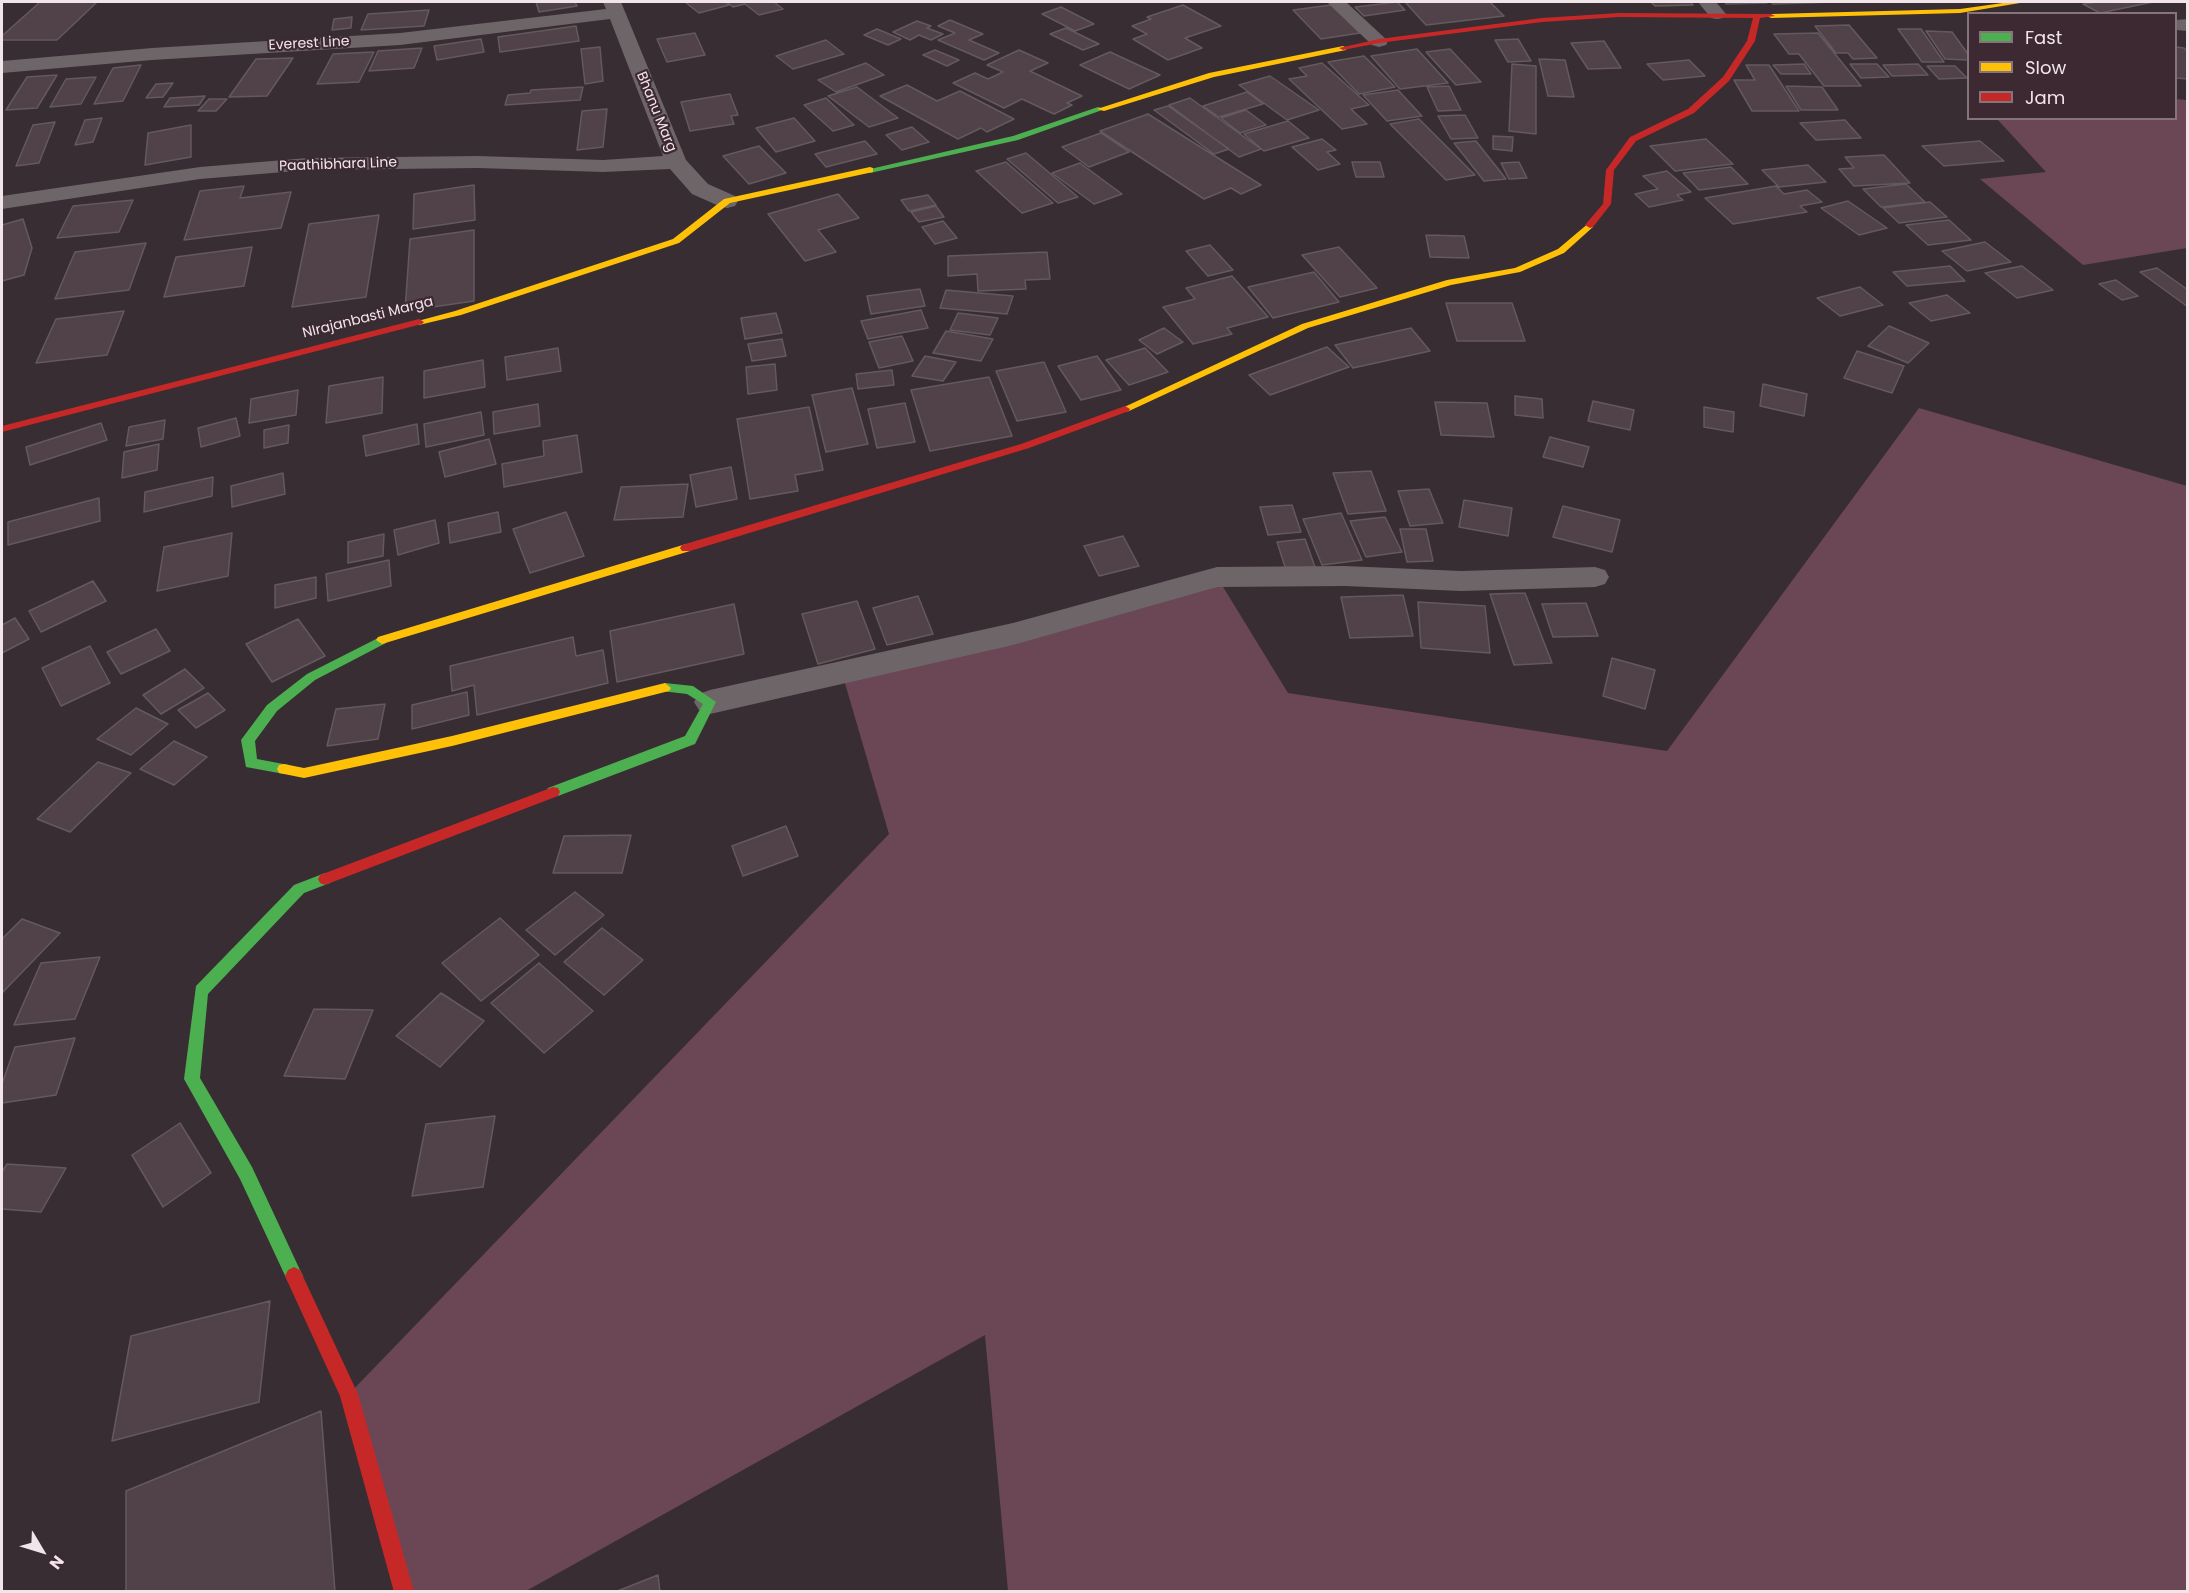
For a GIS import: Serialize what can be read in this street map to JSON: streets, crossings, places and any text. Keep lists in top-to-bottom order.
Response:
{
  "streets": {
    "street": [
      "Everest Line",
      "Bhanu Marg",
      "Paathibhara Line",
      "NIrajanbasti Marga"
    ]
  },
  "crossings": [
    ["Everest Line", "Bhanu Marg"],
    ["Bhanu Marg", "Paathibhara Line"],
    ["Bhanu Marg", "NIrajanbasti Marga"]
  ],
  "legend": ["Fast", "Slow", "Jam"],
  "north": "bottom right"
}
